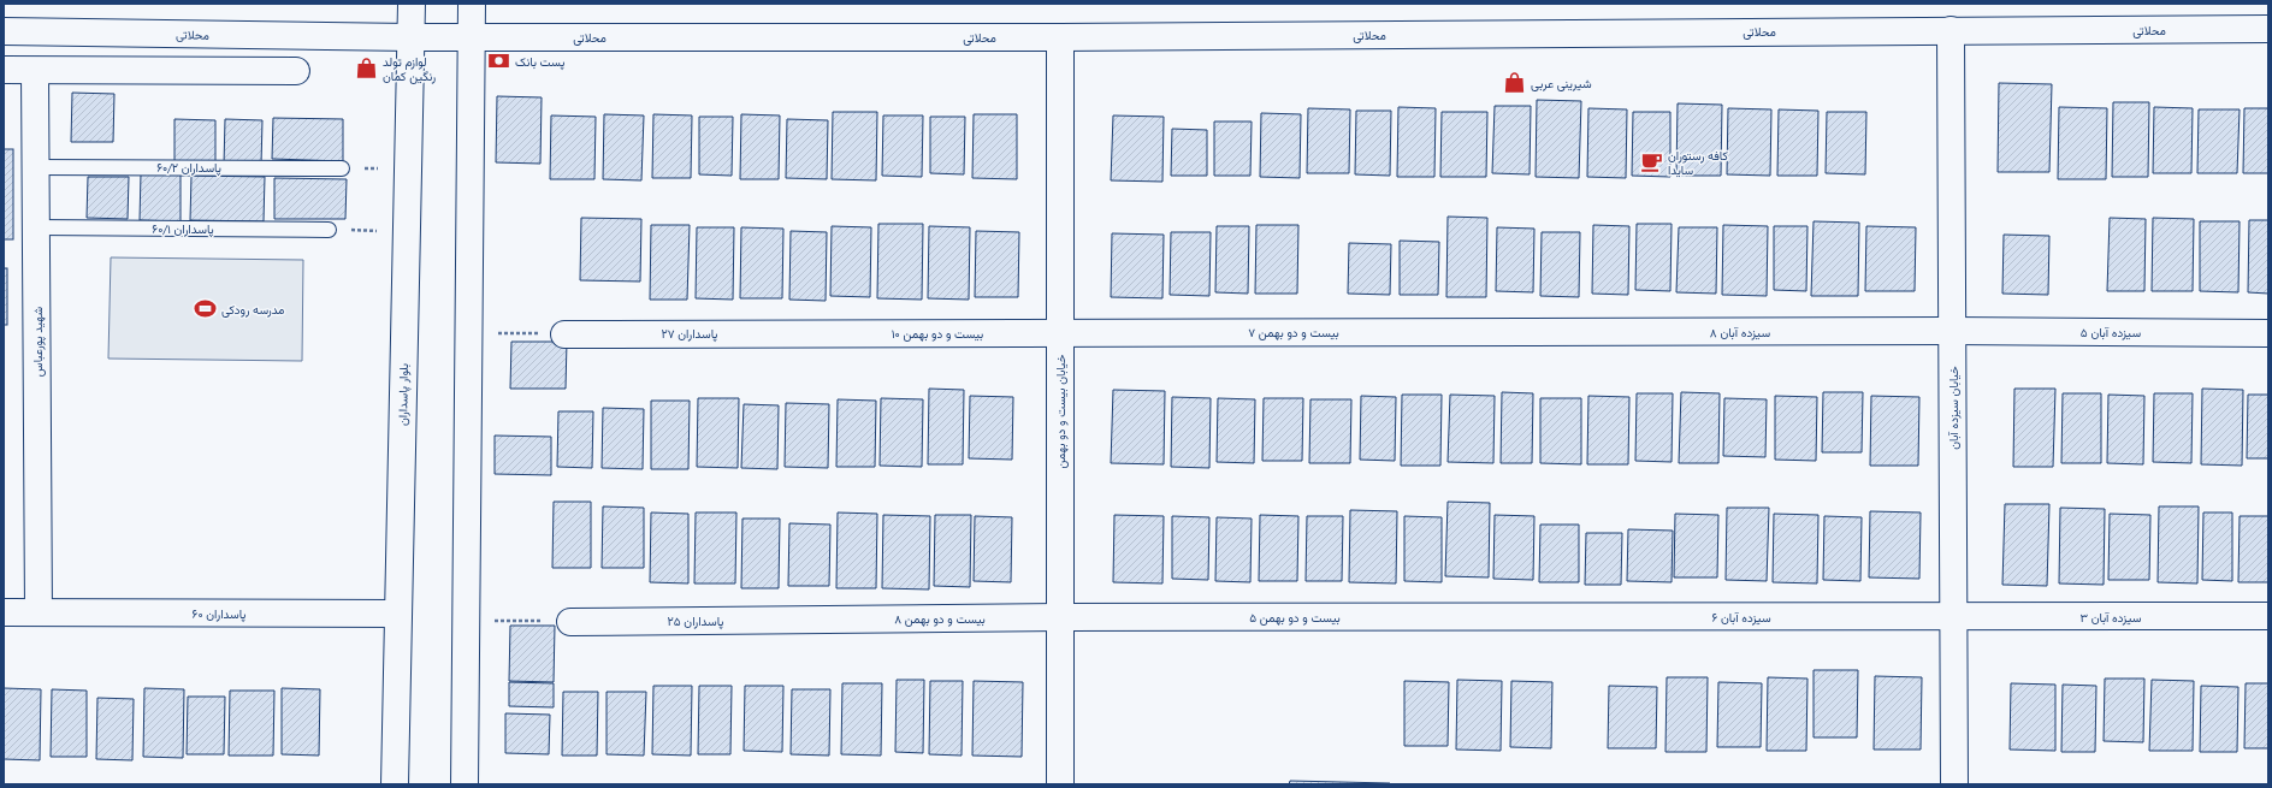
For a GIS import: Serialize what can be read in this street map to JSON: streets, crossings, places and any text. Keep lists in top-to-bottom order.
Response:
{
  "streets": {
    "street": [
      "محلاتی",
      "بیست و دو بهمن ۷",
      "سیزده آبان ۸",
      "سیزده آبان ۵",
      "پاسداران ۲۷",
      "بیست و دو بهمن ۱۰",
      "شهید پورعباس",
      "بلوار پاسداران",
      "خیابان سیزده آبان",
      "خیابان بیست و دو بهمن",
      "پاسداران ۶۰",
      "بیست و دو بهمن ۵",
      "سیزده آبان ۶",
      "سیزده آبان ۳",
      "بیست و دو بهمن ۸",
      "پاسداران ۲۵"
    ],
    "lane": ["پاسداران ۶۰/۲", "پاسداران ۶۰/۱"]
  },
  "crossings": [
    ["محلاتی", "بلوار پاسداران"],
    ["محلاتی", "خیابان سیزده آبان"],
    ["محلاتی", "خیابان بیست و دو بهمن"],
    ["پاسداران ۶۰/۲", "شهید پورعباس"],
    ["پاسداران ۶۰/۱", "شهید پورعباس"],
    ["بیست و دو بهمن ۷", "سیزده آبان ۸"],
    ["بیست و دو بهمن ۷", "بیست و دو بهمن ۱۰"],
    ["بیست و دو بهمن ۷", "خیابان بیست و دو بهمن"],
    ["سیزده آبان ۸", "سیزده آبان ۵"],
    ["سیزده آبان ۸", "خیابان سیزده آبان"],
    ["سیزده آبان ۵", "خیابان سیزده آبان"],
    ["پاسداران ۲۷", "بیست و دو بهمن ۱۰"],
    ["بیست و دو بهمن ۱۰", "خیابان بیست و دو بهمن"],
    ["شهید پورعباس", "پاسداران ۶۰"],
    ["بلوار پاسداران", "پاسداران ۶۰"],
    ["خیابان سیزده آبان", "سیزده آبان ۶"],
    ["خیابان سیزده آبان", "سیزده آبان ۳"],
    ["خیابان بیست و دو بهمن", "بیست و دو بهمن ۵"],
    ["خیابان بیست و دو بهمن", "بیست و دو بهمن ۸"],
    ["بیست و دو بهمن ۵", "سیزده آبان ۶"],
    ["بیست و دو بهمن ۵", "بیست و دو بهمن ۸"],
    ["سیزده آبان ۶", "سیزده آبان ۳"],
    ["بیست و دو بهمن ۸", "پاسداران ۲۵"]
  ],
  "places": {
    "bank": ["پست بانک"],
    "shop": ["لوازم تولد رنگین کمان", "شیرینی عربی"],
    "cafe": ["کافه رستوران سایدا"],
    "sports": ["مدرسه رودکی"]
  }
}
